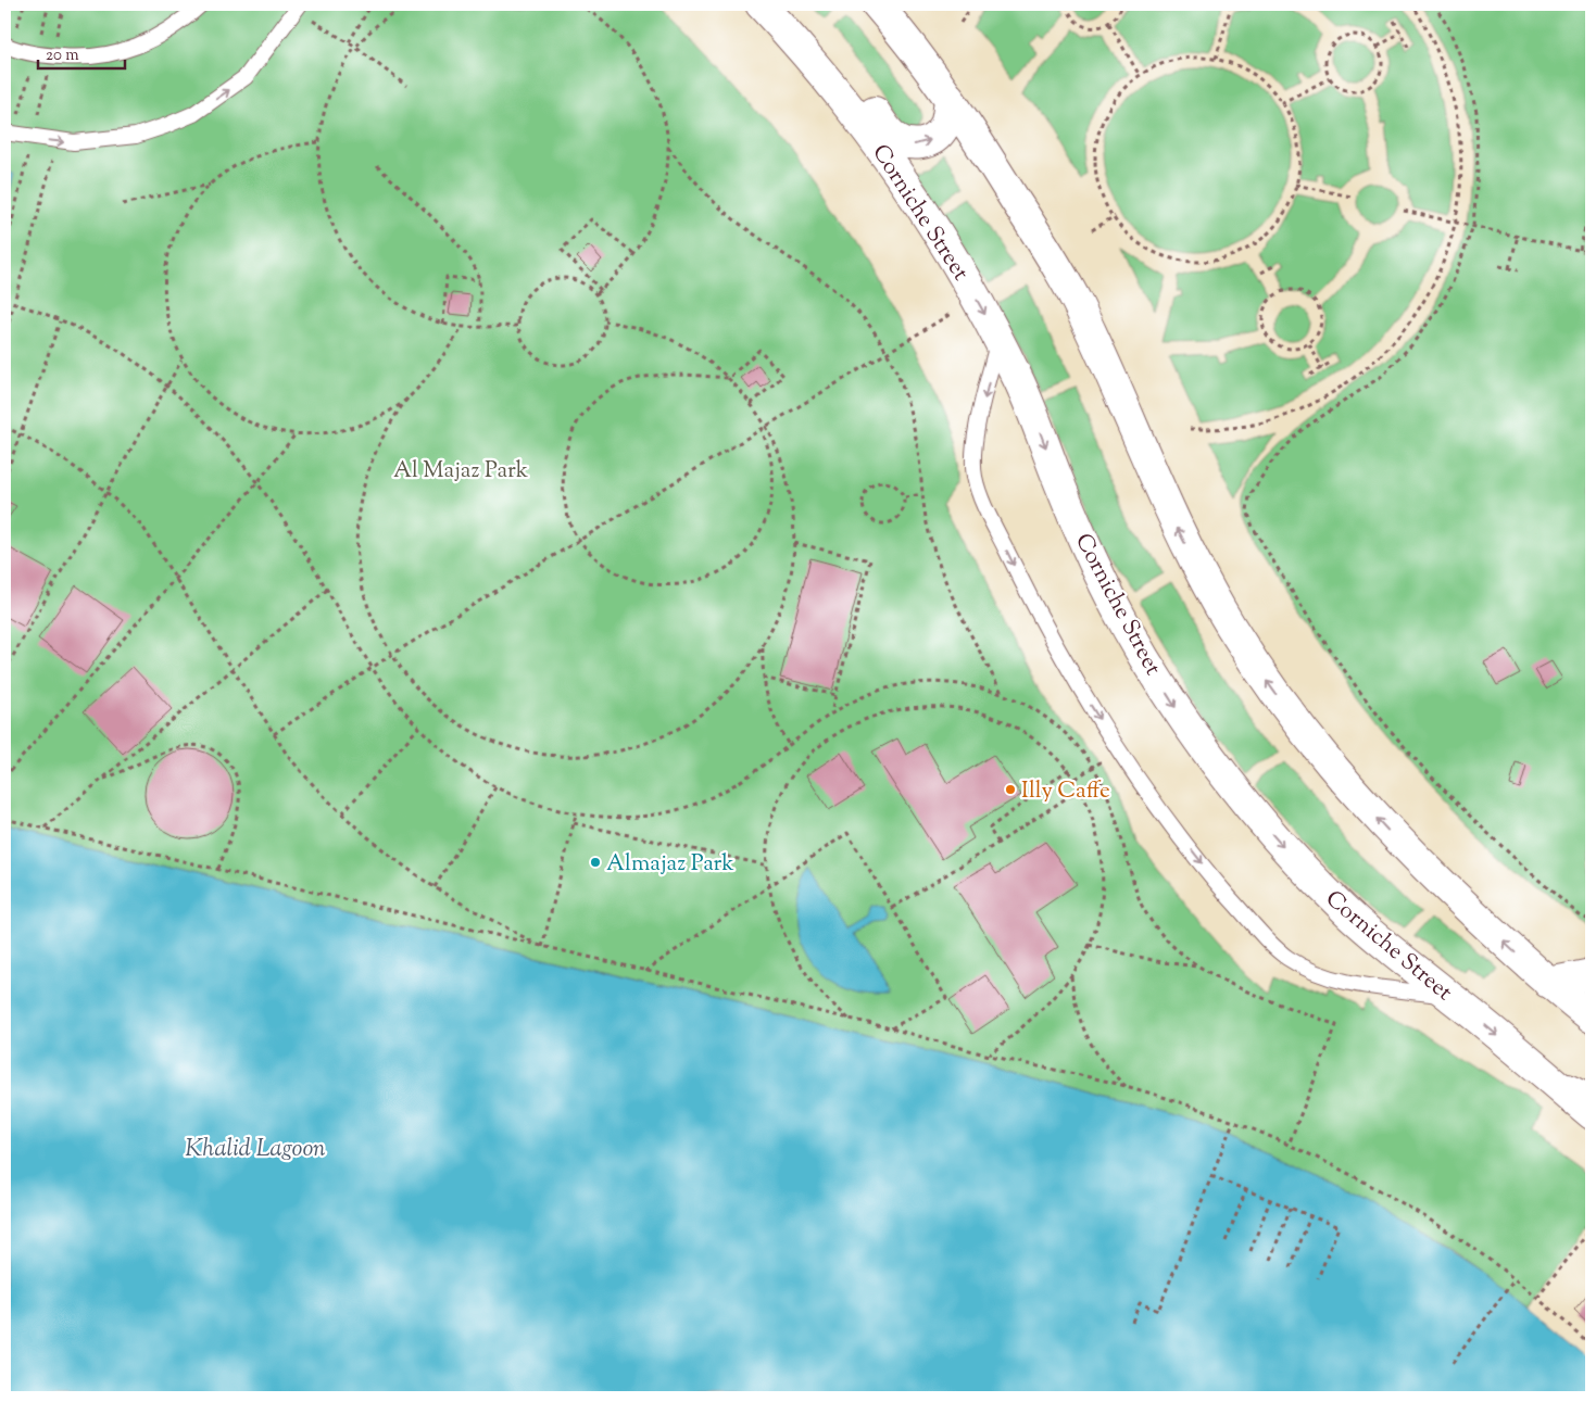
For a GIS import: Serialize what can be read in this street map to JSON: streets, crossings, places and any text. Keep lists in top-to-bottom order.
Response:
{
  "streets": {
    "main road": ["Corniche Street"]
  },
  "water": ["Khalid Lagoon"],
  "parks": ["Al Majaz Park"],
  "places": ["Illy Caffe", "Almajaz Park"],
  "scale_bar": "20 m"
}
